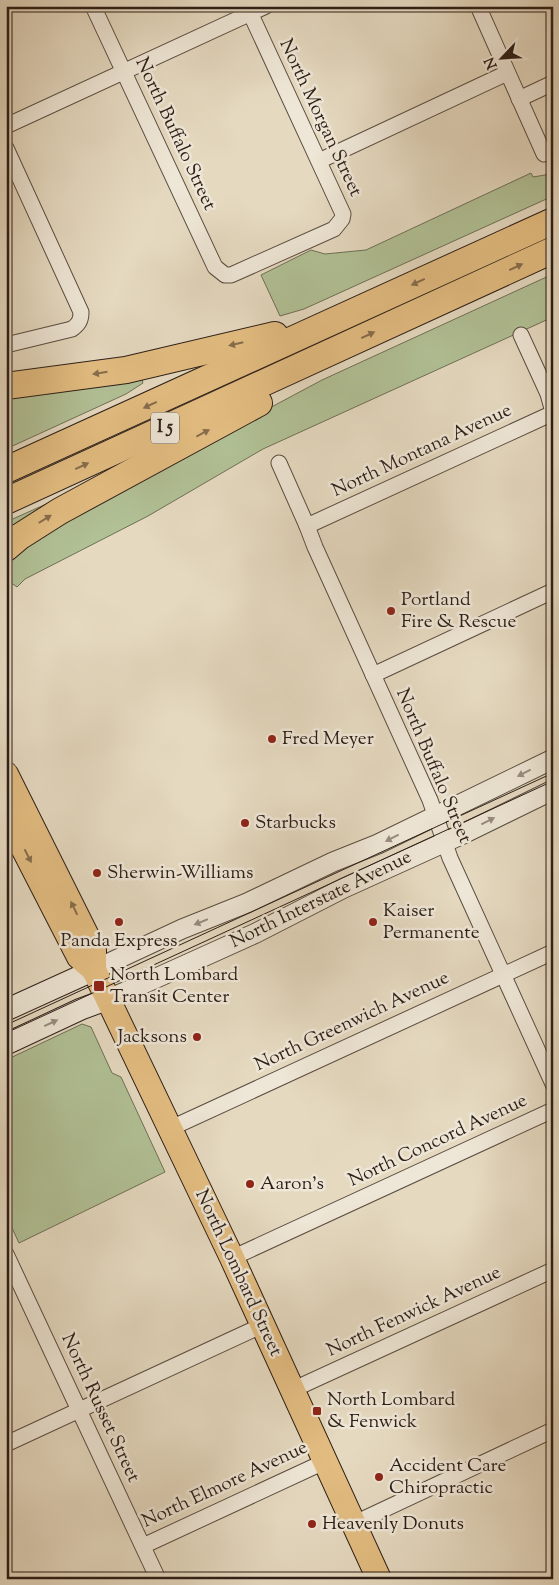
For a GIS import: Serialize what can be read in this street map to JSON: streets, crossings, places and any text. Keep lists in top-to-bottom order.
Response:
{
  "streets": {
    "highway": ["I 5"],
    "main road": ["North Interstate Avenue", "North Lombard Street"],
    "street": [
      "North Morgan Street",
      "North Buffalo Street",
      "North Montana Avenue",
      "North Greenwich Avenue",
      "North Concord Avenue",
      "North Fenwick Avenue",
      "North Russet Street",
      "North Elmore Avenue"
    ]
  },
  "crossings": [
    ["North Morgan Street", "North Buffalo Street"],
    ["North Buffalo Street", "North Montana Avenue"],
    ["North Buffalo Street", "North Interstate Avenue"],
    ["North Buffalo Street", "North Greenwich Avenue"],
    ["North Interstate Avenue", "North Lombard Street"],
    ["North Greenwich Avenue", "North Lombard Street"],
    ["North Concord Avenue", "North Lombard Street"],
    ["North Lombard Street", "North Fenwick Avenue"],
    ["North Lombard Street", "North Elmore Avenue"],
    ["North Russet Street", "North Elmore Avenue"]
  ],
  "places": {
    "other": [
      "Portland Fire & Rescue",
      "Fred Meyer",
      "Starbucks",
      "Sherwin-Williams",
      "Panda Express",
      "Kaiser Permanente",
      "Jacksons",
      "Aaron's",
      "Accident Care Chiropractic",
      "Heavenly Donuts"
    ],
    "transit": ["North Lombard Transit Center", "North Lombard & Fenwick"]
  },
  "north": "bottom left"
}
